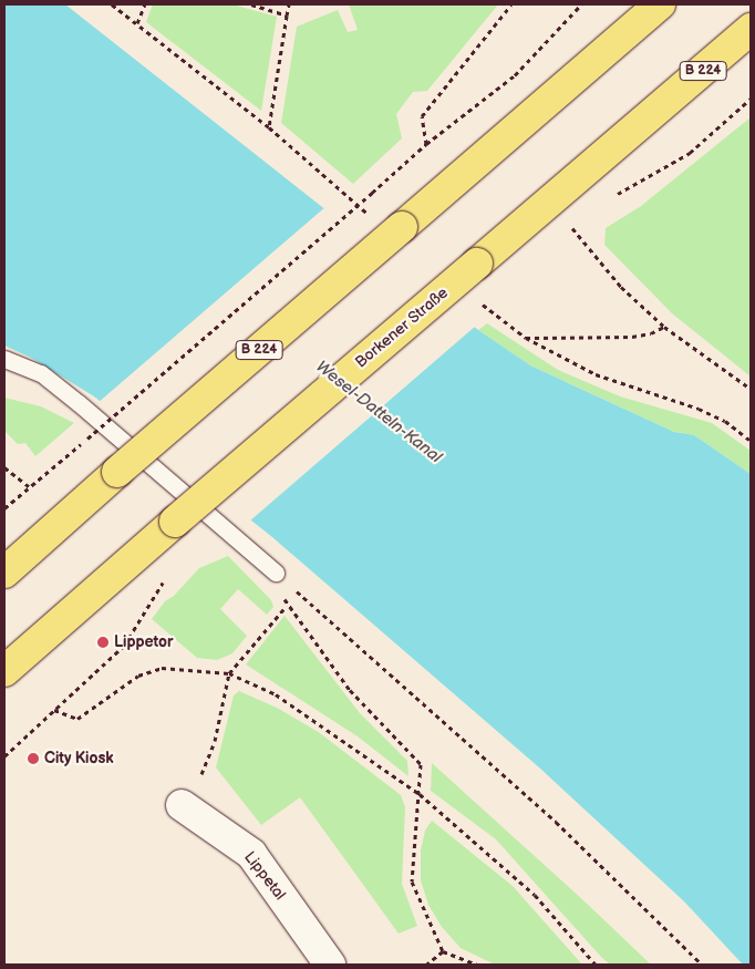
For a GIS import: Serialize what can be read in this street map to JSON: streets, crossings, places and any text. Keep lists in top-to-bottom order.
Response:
{
  "streets": {
    "main road": ["B 224", "Borkener Straße"],
    "street": ["Lippetal"]
  },
  "water": ["Wesel-Datteln-Kanal"],
  "places": ["Lippetor", "City Kiosk"]
}
